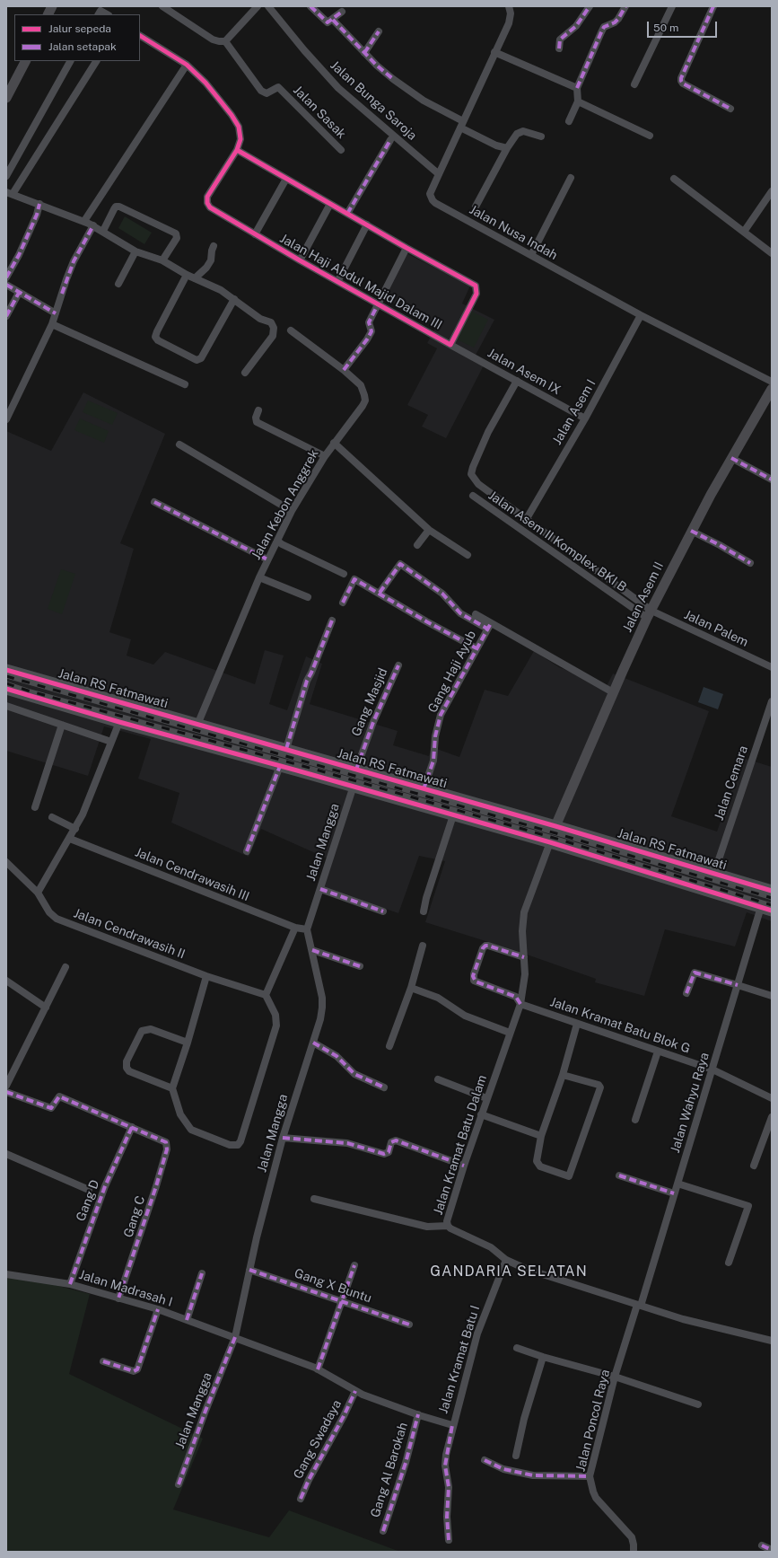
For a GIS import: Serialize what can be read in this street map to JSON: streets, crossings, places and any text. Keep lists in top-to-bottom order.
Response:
{
  "streets": {
    "main road": ["Jalan RS Fatmawati"],
    "street": [
      "Jalan Bunga Saroja",
      "Jalan Sasak",
      "Jalan Nusa Indah",
      "Jalan Haji Abdul Majid Dalam III",
      "Jalan Asem IX",
      "Jalan Asem I",
      "Jalan Kebon Anggrek",
      "Jalan Asem II Komplex BKI B",
      "Jalan Asem II",
      "Jalan Palem",
      "Gang Haji Ayub",
      "Gang Masjid",
      "Jalan Cemara",
      "Jalan Mangga",
      "Jalan Cendrawasih III",
      "Jalan Cendrawasih II",
      "Jalan Kramat Batu Blok G",
      "Jalan Wahyu Raya",
      "Jalan Kramat Batu Dalam",
      "Gang D",
      "Gang C",
      "Gang X Buntu",
      "Jalan Madrasah I",
      "Jalan Kramat Batu I",
      "Jalan Poncol Raya",
      "Gang Swadaya",
      "Gang Al Barokah"
    ]
  },
  "crossings": [
    ["Jalan Bunga Saroja", "Jalan Nusa Indah"],
    ["Jalan Nusa Indah", "Jalan Asem I"],
    ["Jalan Haji Abdul Majid Dalam III", "Jalan Asem IX"],
    ["Jalan Asem IX", "Jalan Asem I"],
    ["Jalan Kebon Anggrek", "Jalan RS Fatmawati"],
    ["Jalan Asem II Komplex BKI B", "Jalan Asem II"],
    ["Jalan Asem II Komplex BKI B", "Jalan Palem"],
    ["Jalan Asem II", "Jalan Palem"],
    ["Jalan Asem II", "Jalan RS Fatmawati"],
    ["Gang Haji Ayub", "Jalan RS Fatmawati"],
    ["Jalan RS Fatmawati", "Gang Masjid"],
    ["Jalan RS Fatmawati", "Jalan Cemara"],
    ["Jalan Mangga", "Jalan Cendrawasih III"],
    ["Jalan Mangga", "Gang X Buntu"],
    ["Jalan Mangga", "Jalan Madrasah I"],
    ["Jalan Kramat Batu Blok G", "Jalan Wahyu Raya"],
    ["Jalan Kramat Batu Blok G", "Jalan Kramat Batu Dalam"],
    ["Jalan Wahyu Raya", "Jalan Kramat Batu Dalam"],
    ["Jalan Wahyu Raya", "Jalan Poncol Raya"],
    ["Jalan Kramat Batu Dalam", "Jalan Kramat Batu I"],
    ["Jalan Kramat Batu Dalam", "Jalan Poncol Raya"],
    ["Gang D", "Gang C"],
    ["Gang D", "Jalan Madrasah I"],
    ["Gang C", "Jalan Madrasah I"],
    ["Jalan Madrasah I", "Jalan Kramat Batu I"],
    ["Jalan Madrasah I", "Gang Swadaya"],
    ["Jalan Madrasah I", "Gang Al Barokah"]
  ],
  "districts": ["GANDARIA SELATAN"],
  "legend": ["Jalur sepeda", "Jalan setapak"],
  "scale_bar": "50 m"
}
